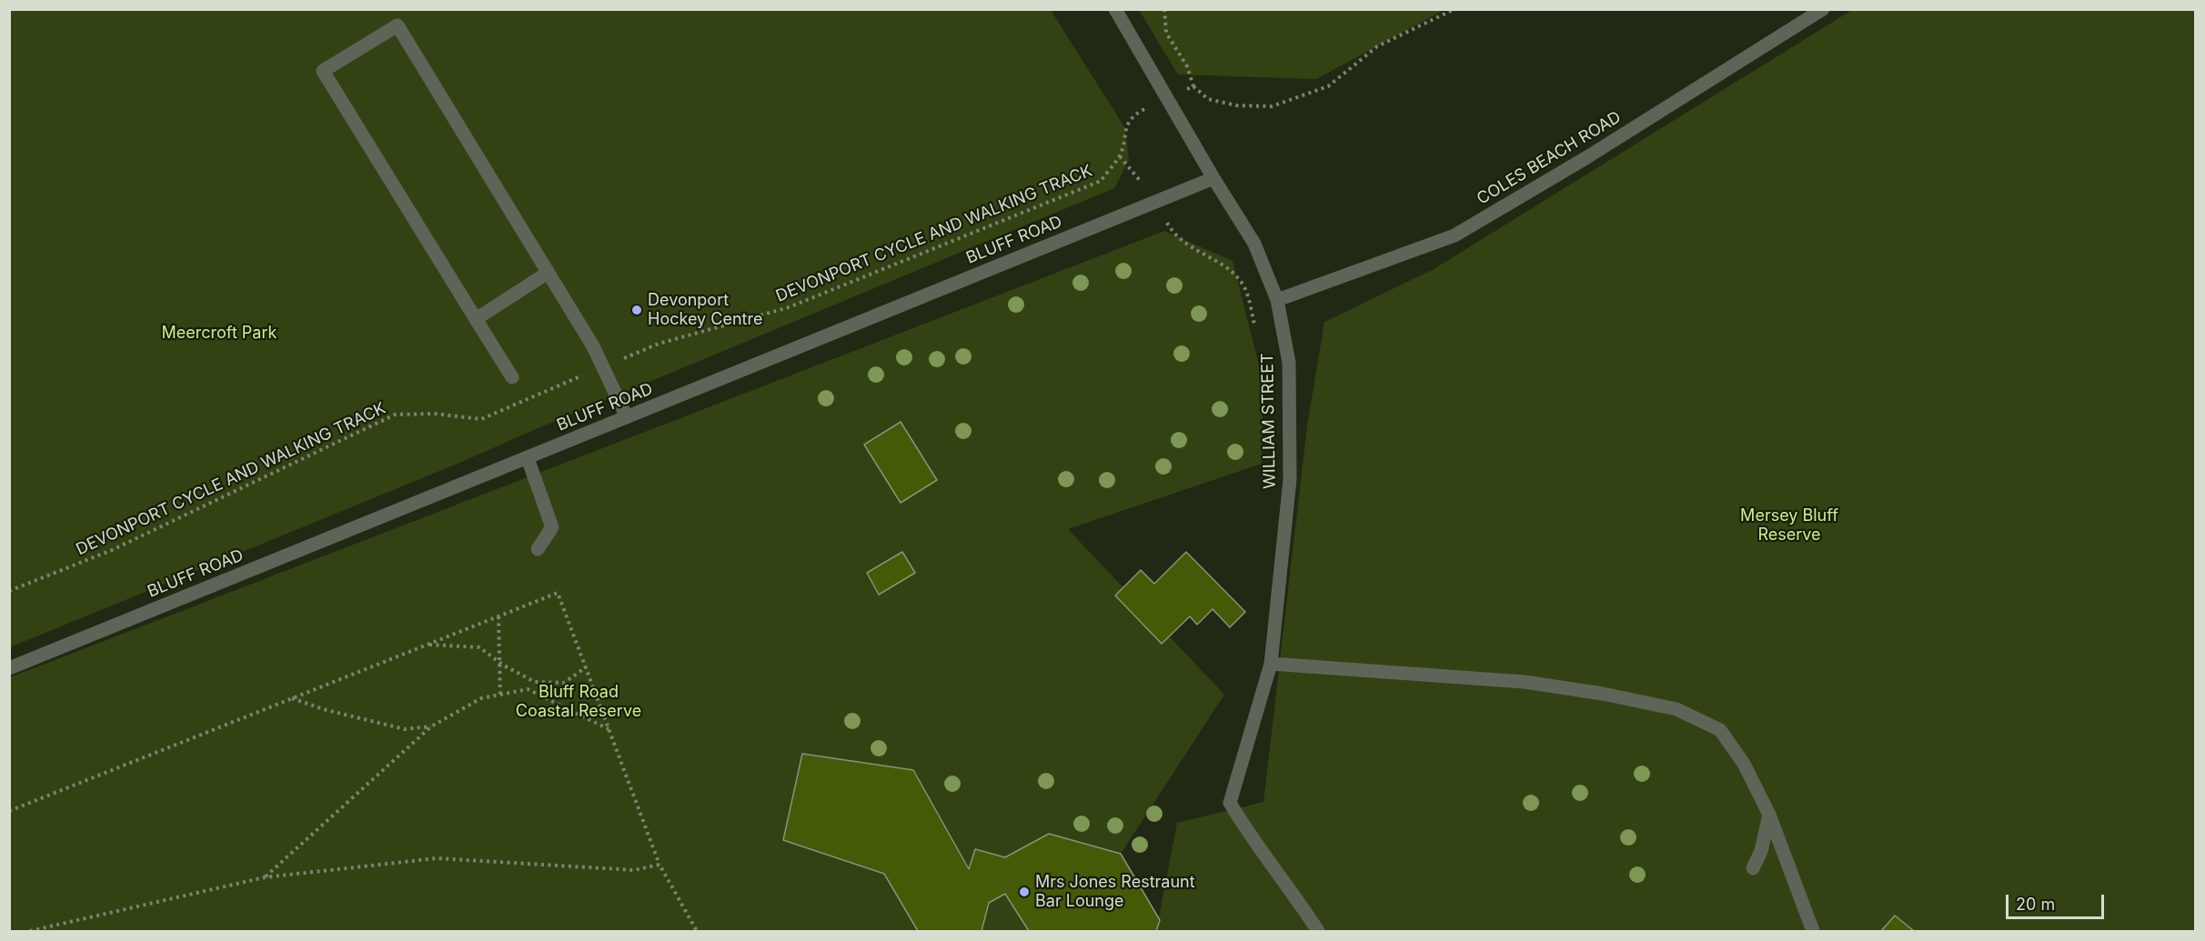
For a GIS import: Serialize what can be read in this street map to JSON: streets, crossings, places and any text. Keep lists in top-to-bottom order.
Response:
{
  "streets": {
    "street": ["COLES BEACH ROAD", "BLUFF ROAD", "WILLIAM STREET"],
    "path": ["DEVONPORT CYCLE AND WALKING TRACK"]
  },
  "crossings": [
    ["COLES BEACH ROAD", "WILLIAM STREET"],
    ["DEVONPORT CYCLE AND WALKING TRACK", "WILLIAM STREET"],
    ["BLUFF ROAD", "WILLIAM STREET"]
  ],
  "parks": ["Meercroft Park", "Mersey Bluff Reserve", "Bluff Road Coastal Reserve"],
  "places": ["Devonport Hockey Centre", "Mrs Jones Restraunt Bar Lounge"],
  "scale_bar": "20 m"
}
